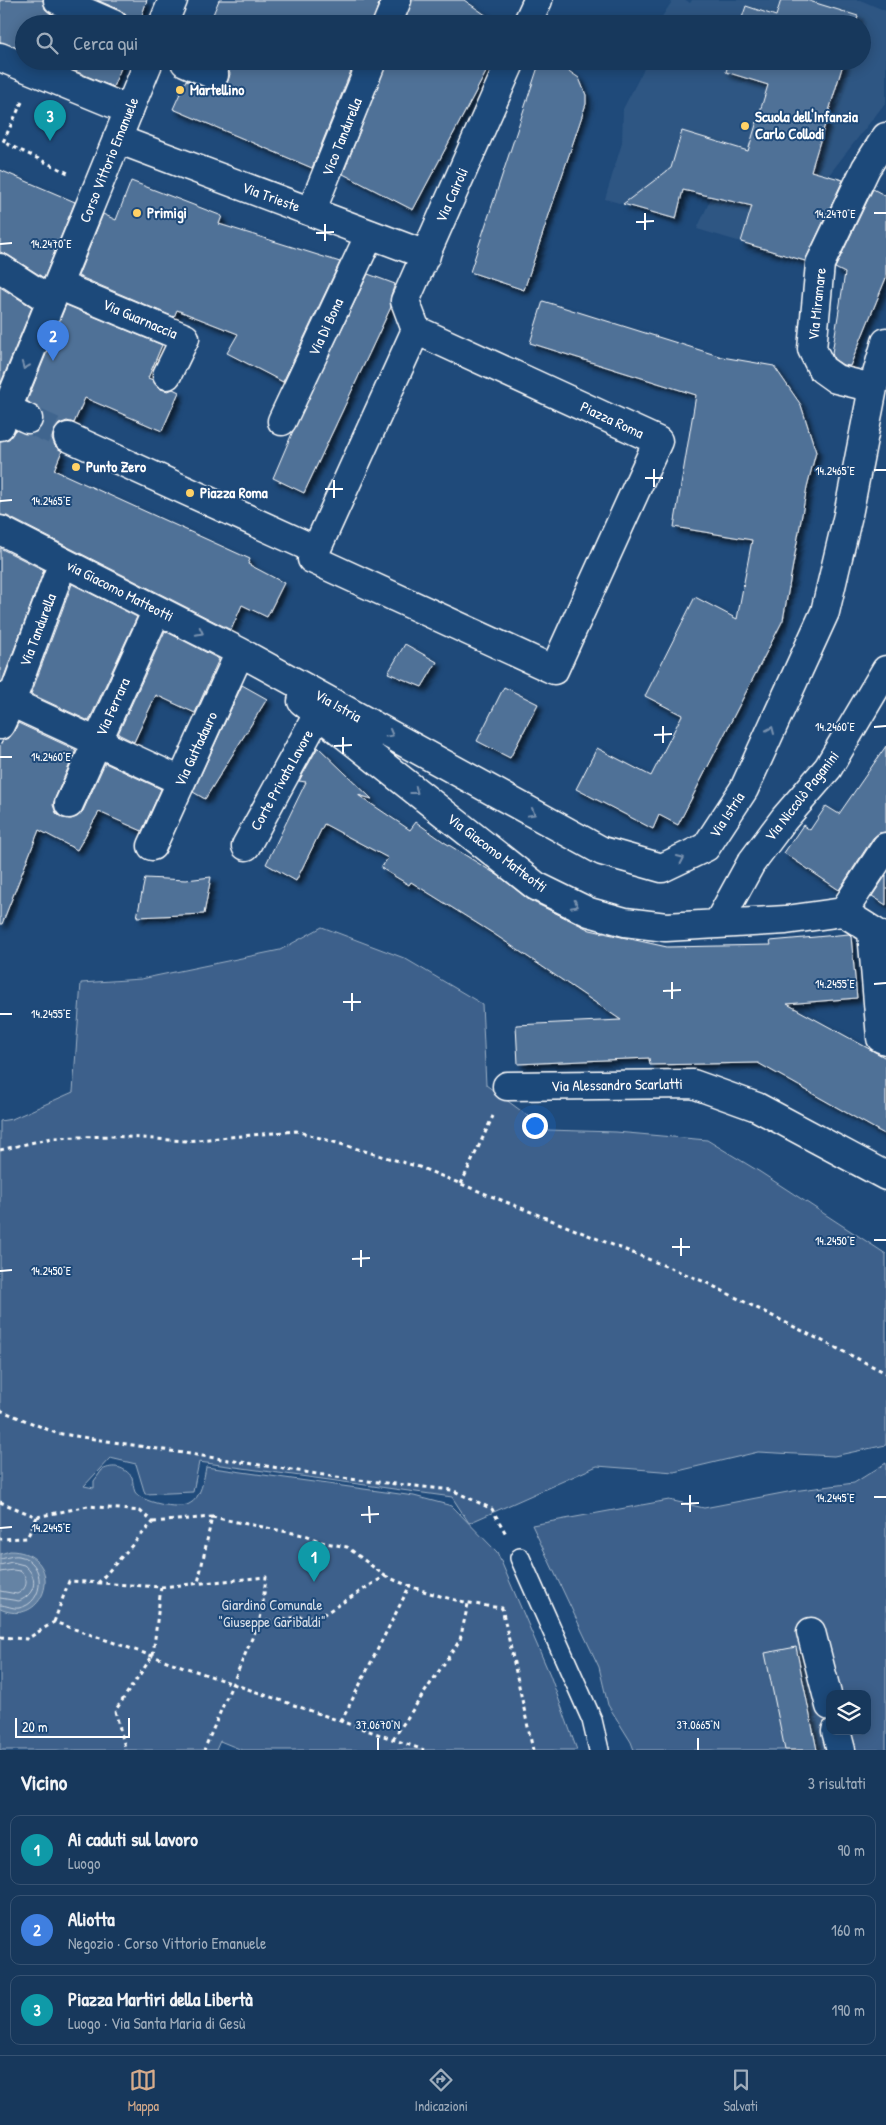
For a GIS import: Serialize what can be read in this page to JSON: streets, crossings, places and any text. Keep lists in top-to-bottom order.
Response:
{
  "streets": {
    "street": [
      "Vico Tandurella",
      "Corso Vittorio Emanuele",
      "Via Cairoli",
      "Via Trieste",
      "Via Miramare",
      "Via Guarnaccia",
      "Via Di Bona",
      "Piazza Roma",
      "via Giacomo Matteotti",
      "Via Tandurella",
      "Via Istria",
      "Via Ferrara",
      "Via Guttadauro",
      "Corte Privata Lavore",
      "Via Niccolò Paganini",
      "Via Giacomo Matteotti",
      "Via Alessandro Scarlatti"
    ]
  },
  "crossings": [
    ["Vico Tandurella", "Via Trieste"],
    ["Corso Vittorio Emanuele", "Via Trieste"],
    ["Corso Vittorio Emanuele", "Via Guarnaccia"],
    ["Via Cairoli", "Via Trieste"],
    ["Via Cairoli", "Piazza Roma"],
    ["Via Trieste", "Via Di Bona"],
    ["Via Miramare", "Via Istria"],
    ["via Giacomo Matteotti", "Via Tandurella"],
    ["via Giacomo Matteotti", "Via Istria"],
    ["via Giacomo Matteotti", "Via Ferrara"],
    ["via Giacomo Matteotti", "Via Guttadauro"],
    ["via Giacomo Matteotti", "Via Giacomo Matteotti"],
    ["Via Istria", "Via Guttadauro"],
    ["Via Istria", "Via Giacomo Matteotti"],
    ["Via Guttadauro", "Via Giacomo Matteotti"],
    ["Corte Privata Lavore", "Via Giacomo Matteotti"],
    ["Via Niccolò Paganini", "Via Giacomo Matteotti"]
  ],
  "one_way": ["Corso Vittorio Emanuele", "Via Giacomo Matteotti"],
  "parks": ["Giardino Comunale \"Giuseppe Garibaldi\""],
  "places": [
    "Martellino",
    "Scuola dell'Infanzia Carlo Collodi",
    "Primigi",
    "Punto Zero",
    "Piazza Roma"
  ],
  "scale_bar": "20 m",
  "page": {
    "search": "Cerca qui",
    "pins": ["3", "2", "1"],
    "scale": "20 m",
    "heading": ["Vicino", "3 risultati"],
    "list": [
      {
        "mark": "1",
        "name": "Ai caduti sul lavoro",
        "note": "Luogo",
        "value": "90 m"
      },
      {
        "mark": "2",
        "name": "Aliotta",
        "note": "Negozio · Corso Vittorio Emanuele",
        "value": "160 m"
      },
      {
        "mark": "3",
        "name": "Piazza Martiri della Libertà",
        "note": "Luogo · Via Santa Maria di Gesù",
        "value": "190 m"
      }
    ],
    "nav": ["Mappa", "Indicazioni", "Salvati"]
  },
  "coordinates": [
    "14.2470°E",
    "14.2465°E",
    "14.2460°E",
    "14.2455°E",
    "14.2450°E",
    "14.2445°E",
    "37.0670°N",
    "37.0665°N"
  ]
}
